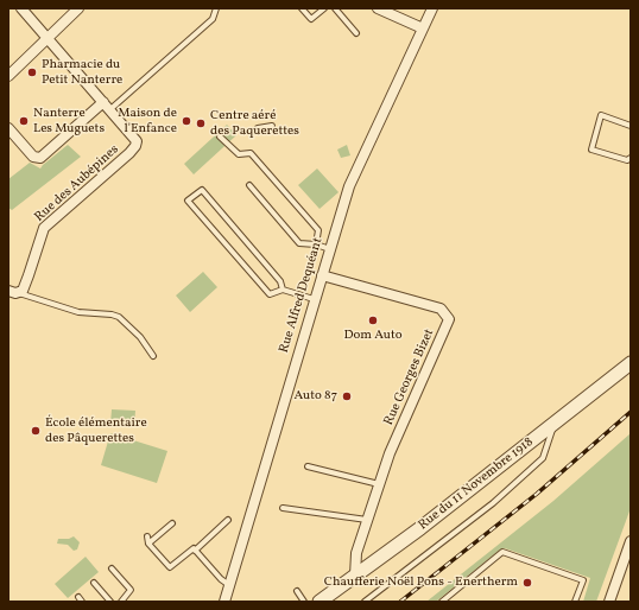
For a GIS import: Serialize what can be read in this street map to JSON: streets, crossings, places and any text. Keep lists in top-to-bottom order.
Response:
{
  "streets": {
    "street": [
      "Rue des Aubépines",
      "Rue Alfred Dequéant",
      "Rue Georges Bizet",
      "Rue du 11 Novembre 1918"
    ]
  },
  "crossings": [
    ["Rue Alfred Dequéant", "Rue Georges Bizet"],
    ["Rue Georges Bizet", "Rue du 11 Novembre 1918"]
  ],
  "places": [
    "Pharmacie du Petit Nanterre",
    "Nanterre Les Muguets",
    "Maison de l'Enfance",
    "Centre aéré des Paquerettes",
    "Dom Auto",
    "Auto 87",
    "École élémentaire des Pâquerettes",
    "Chaufferie Noël Pons - Enertherm"
  ]
}
